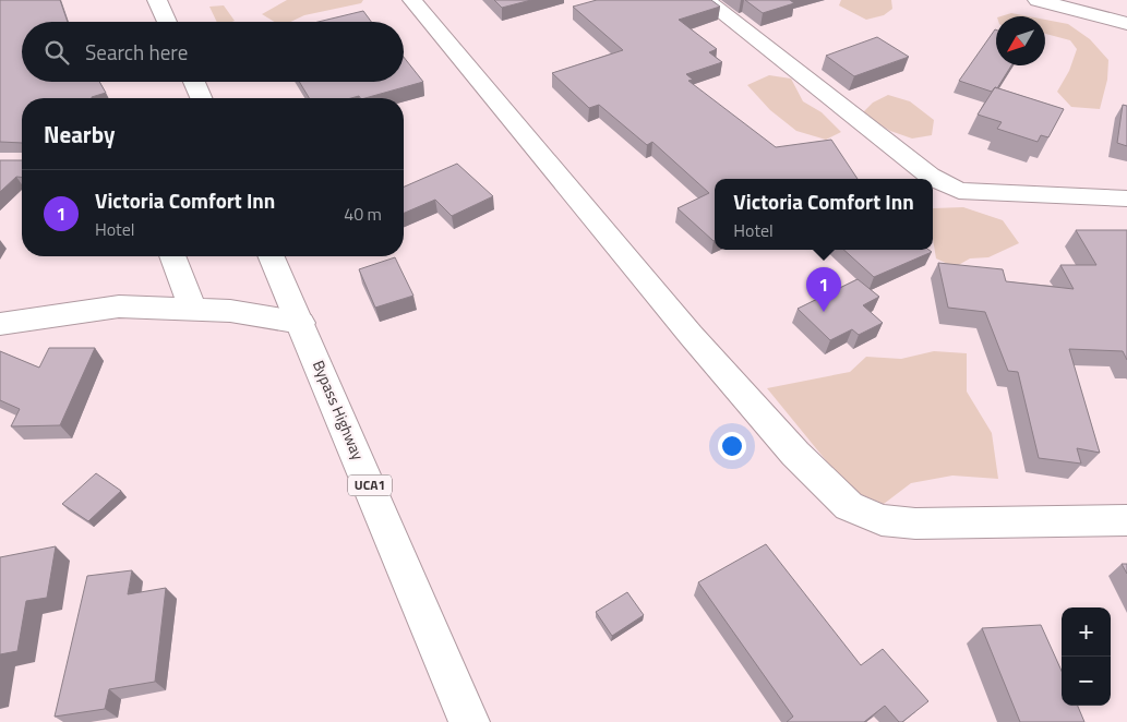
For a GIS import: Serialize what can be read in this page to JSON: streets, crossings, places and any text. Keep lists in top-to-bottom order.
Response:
{
  "streets": {
    "street": ["Bypass Highway", "UCA1"]
  },
  "north": "bottom left",
  "page": {
    "search": "Search here",
    "heading": "Nearby",
    "list": [
      {
        "mark": "1",
        "name": "Victoria Comfort Inn",
        "note": "Hotel",
        "value": "40 m"
      }
    ],
    "popup": ["Victoria Comfort Inn", "Hotel"],
    "pins": "1",
    "map_buttons": ["+", "−"]
  }
}
